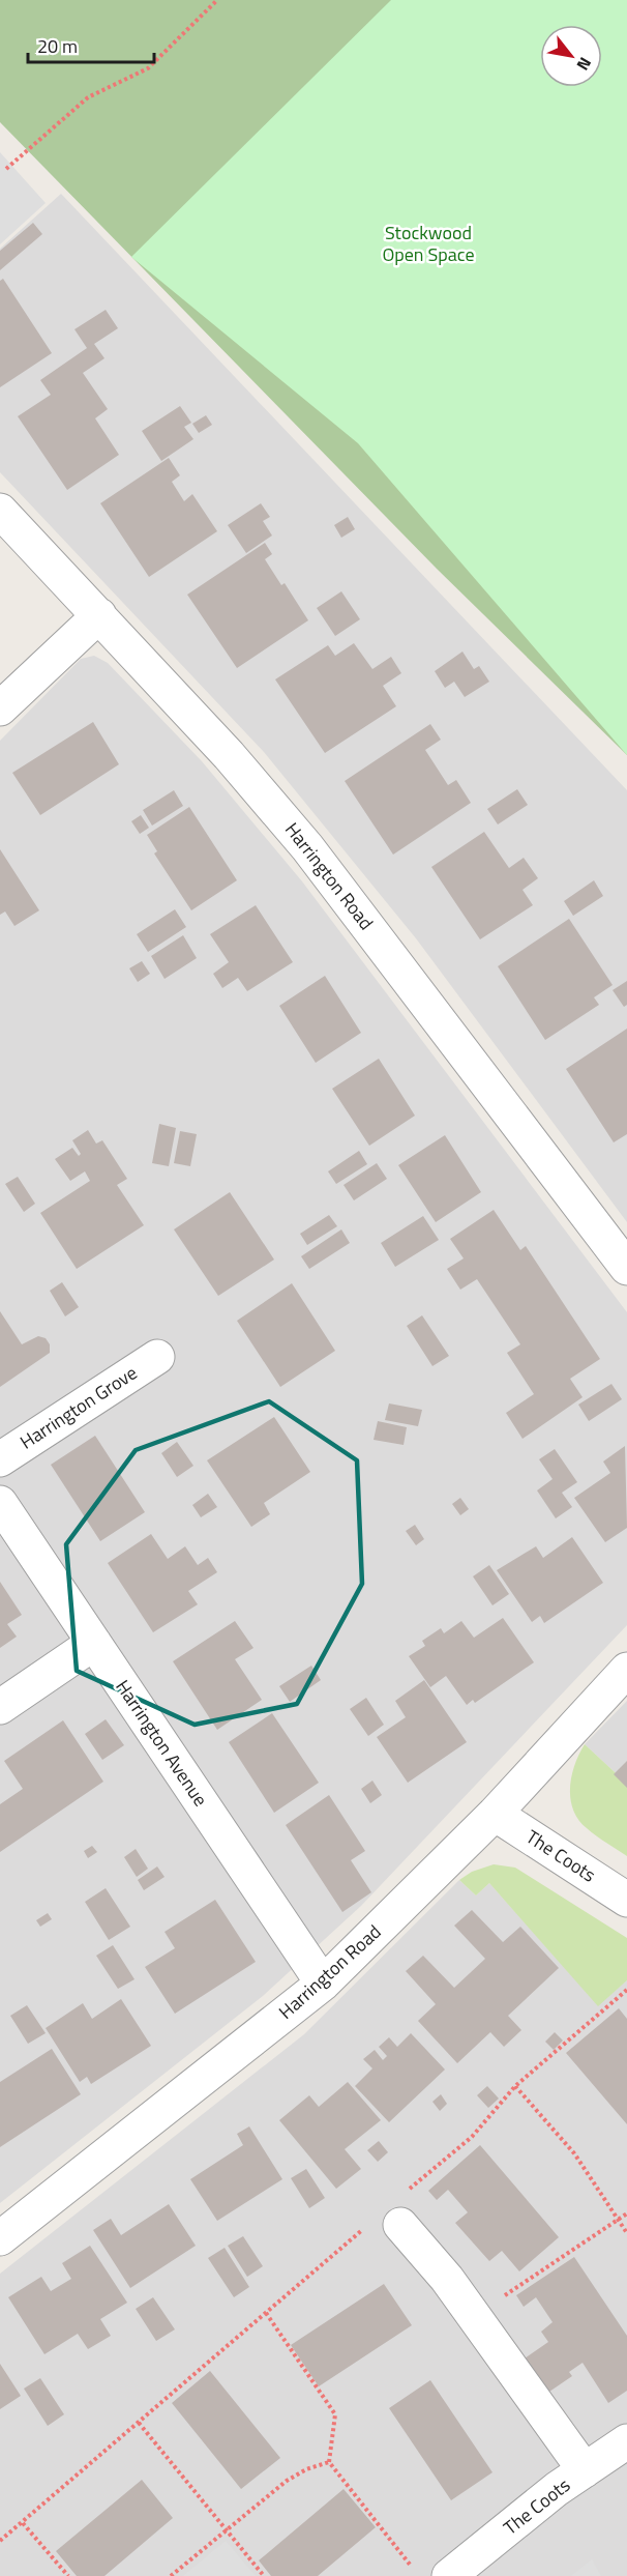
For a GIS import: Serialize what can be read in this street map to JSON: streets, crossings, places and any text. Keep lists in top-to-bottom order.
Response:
{
  "streets": {
    "street": [
      "Harrington Road",
      "Harrington Grove",
      "Harrington Avenue",
      "The Coots"
    ]
  },
  "crossings": [
    ["Harrington Road", "Harrington Avenue"],
    ["Harrington Road", "The Coots"]
  ],
  "parks": ["Stockwood Open Space"],
  "scale_bar": "20 m",
  "north": "bottom right"
}
